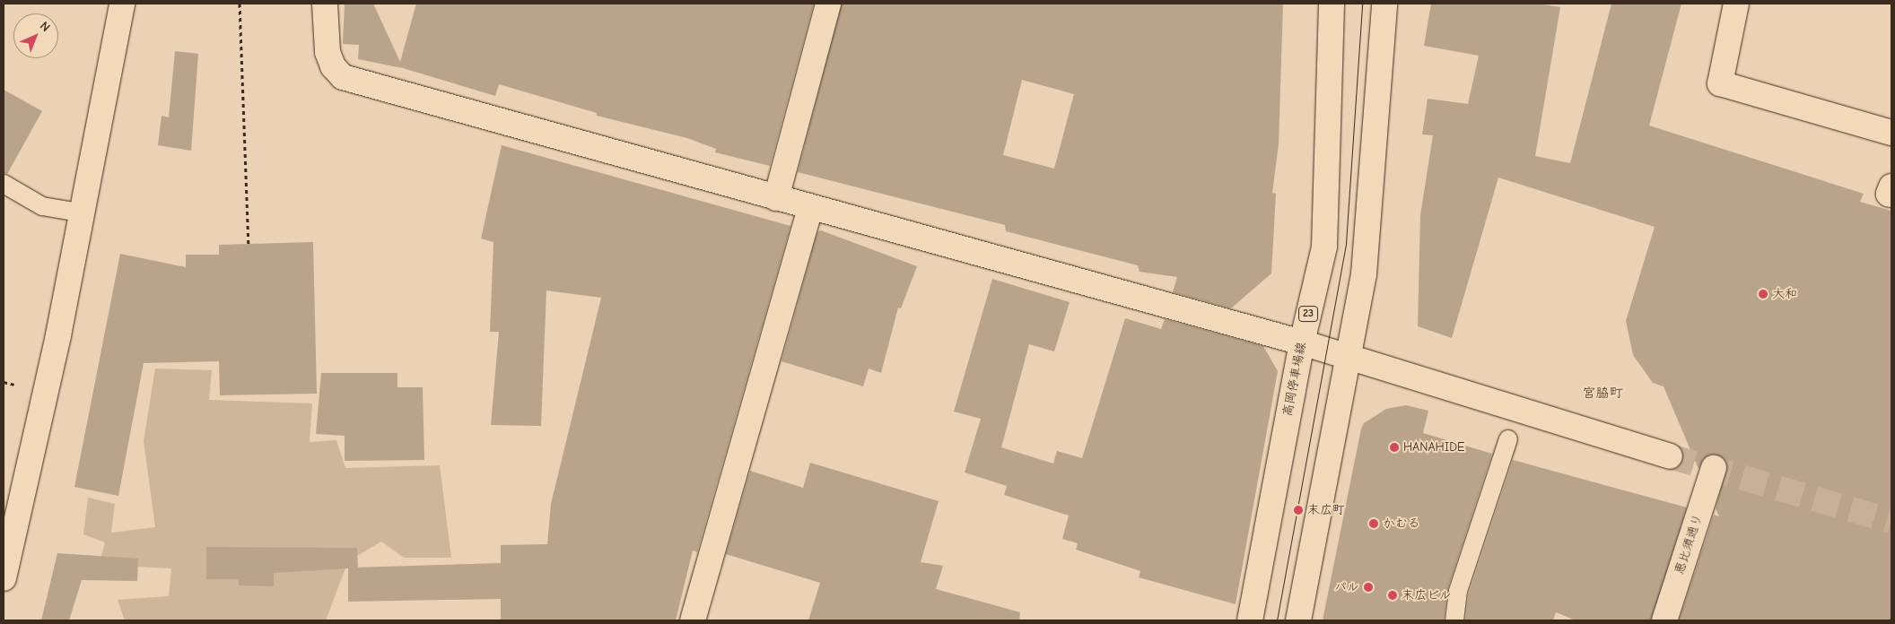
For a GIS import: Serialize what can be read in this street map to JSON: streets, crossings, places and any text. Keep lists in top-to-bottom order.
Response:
{
  "streets": {
    "street": ["23", "高岡停車場線", "恵比須通り"]
  },
  "districts": ["宮脇町"],
  "places": [
    "大和",
    "HANAHIDE",
    "末広町",
    "かむる",
    "パル",
    "末広ビル"
  ],
  "north": "top right"
}
